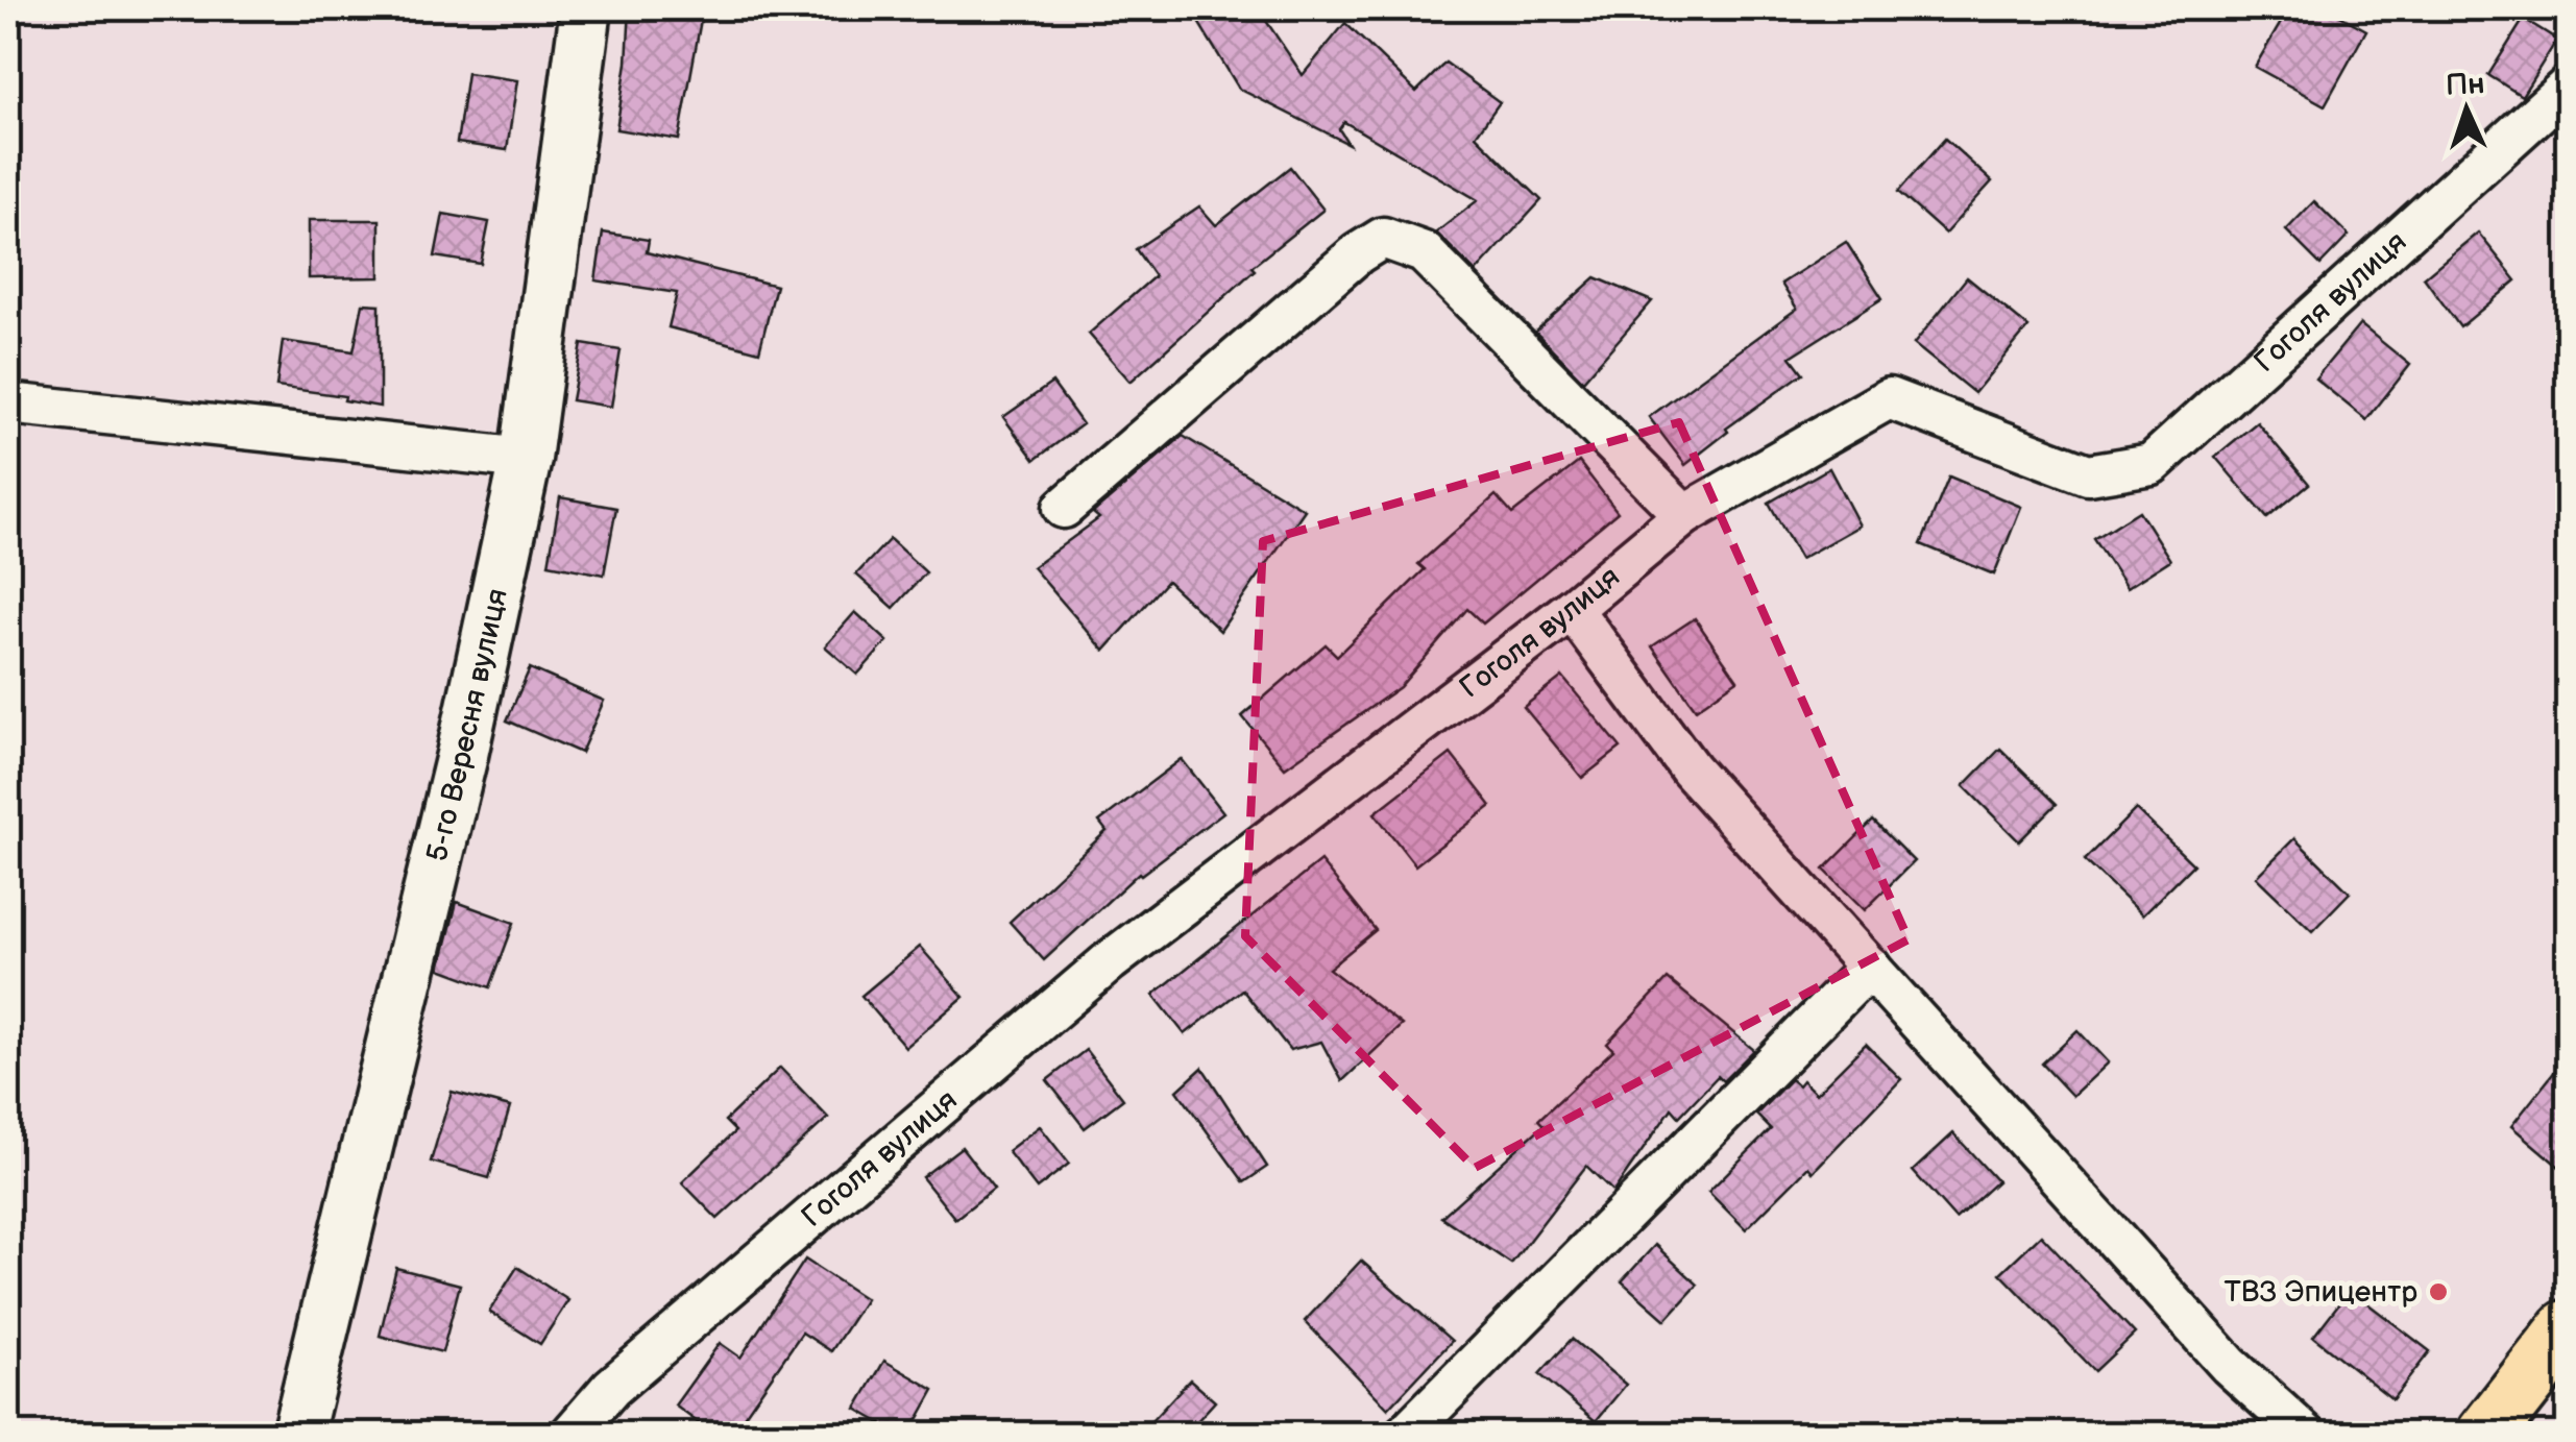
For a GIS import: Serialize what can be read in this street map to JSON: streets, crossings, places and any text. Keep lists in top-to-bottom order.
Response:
{
  "streets": {
    "street": ["Гоголя вулиця", "5-го Вересня вулиця"]
  },
  "places": ["ТВЗ Эпицентр"],
  "north": "top"
}
